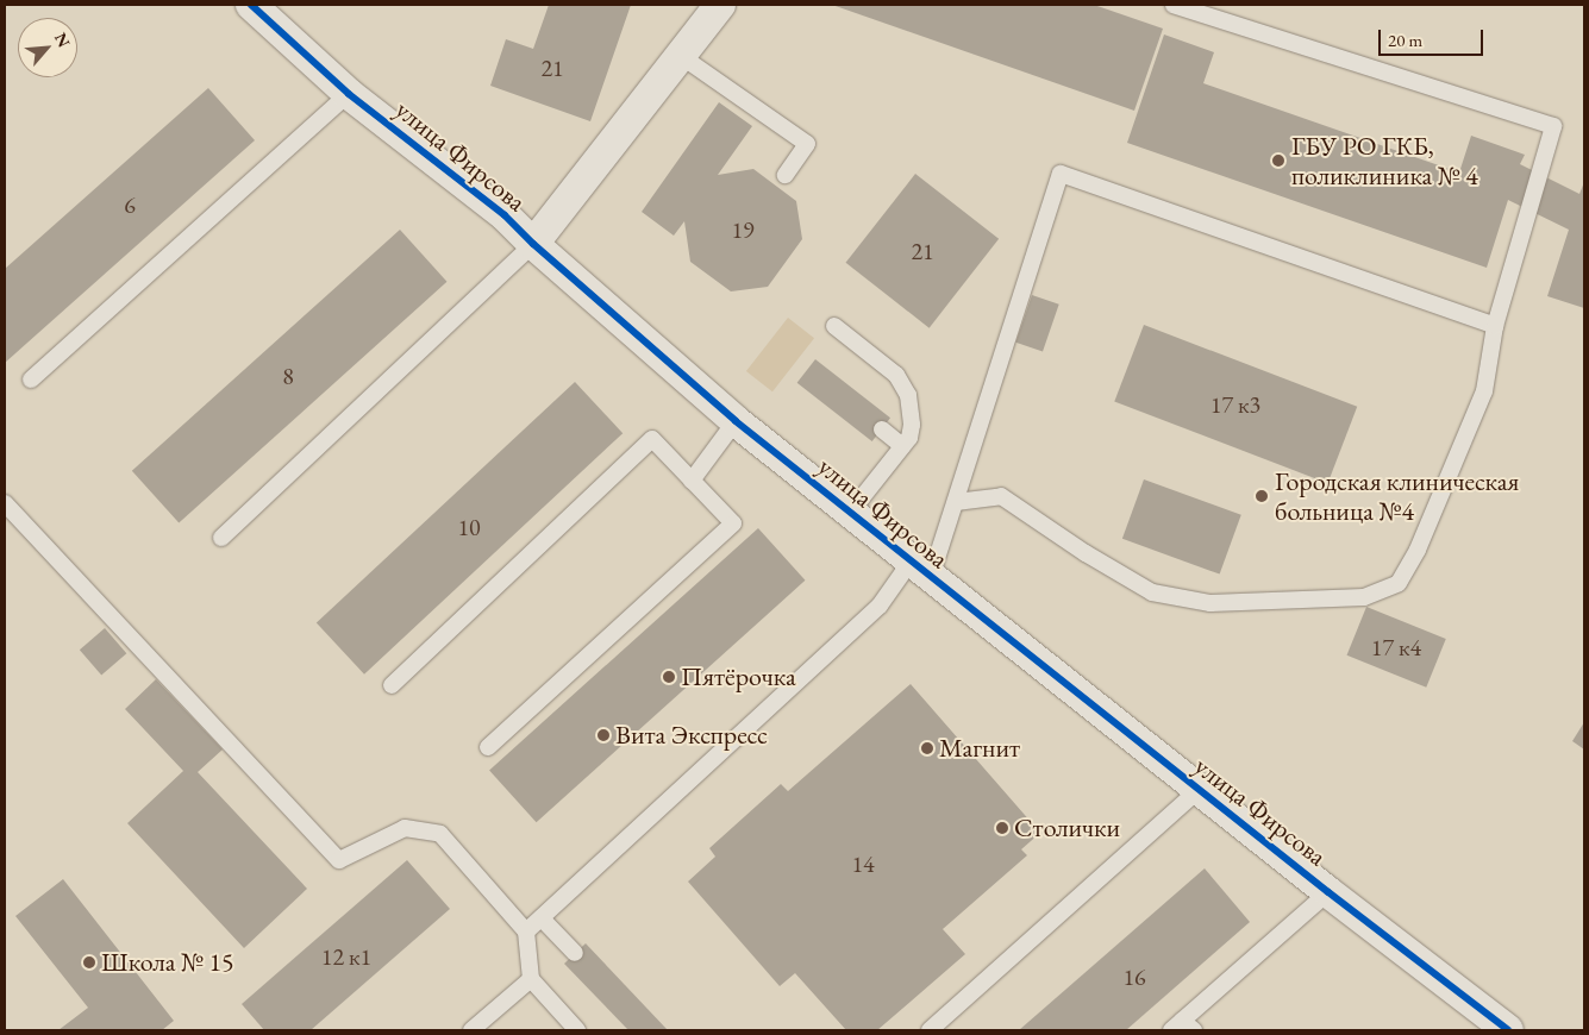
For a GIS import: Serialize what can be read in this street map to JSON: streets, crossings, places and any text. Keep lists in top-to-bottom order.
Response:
{
  "streets": {
    "street": ["улица Фирсова"]
  },
  "places": [
    "ГБУ РО ГКБ, поликлиника № 4",
    "Городская клиническая больница №4",
    "Пятёрочка",
    "Вита Экспресс",
    "Магнит",
    "Столички",
    "Школа № 15"
  ],
  "house_numbers": [
    "21",
    "6",
    "19",
    "21",
    "8",
    "17 к3",
    "10",
    "17 к4",
    "14",
    "12 к1",
    "16"
  ],
  "scale_bar": "20 m",
  "north": "top right"
}
